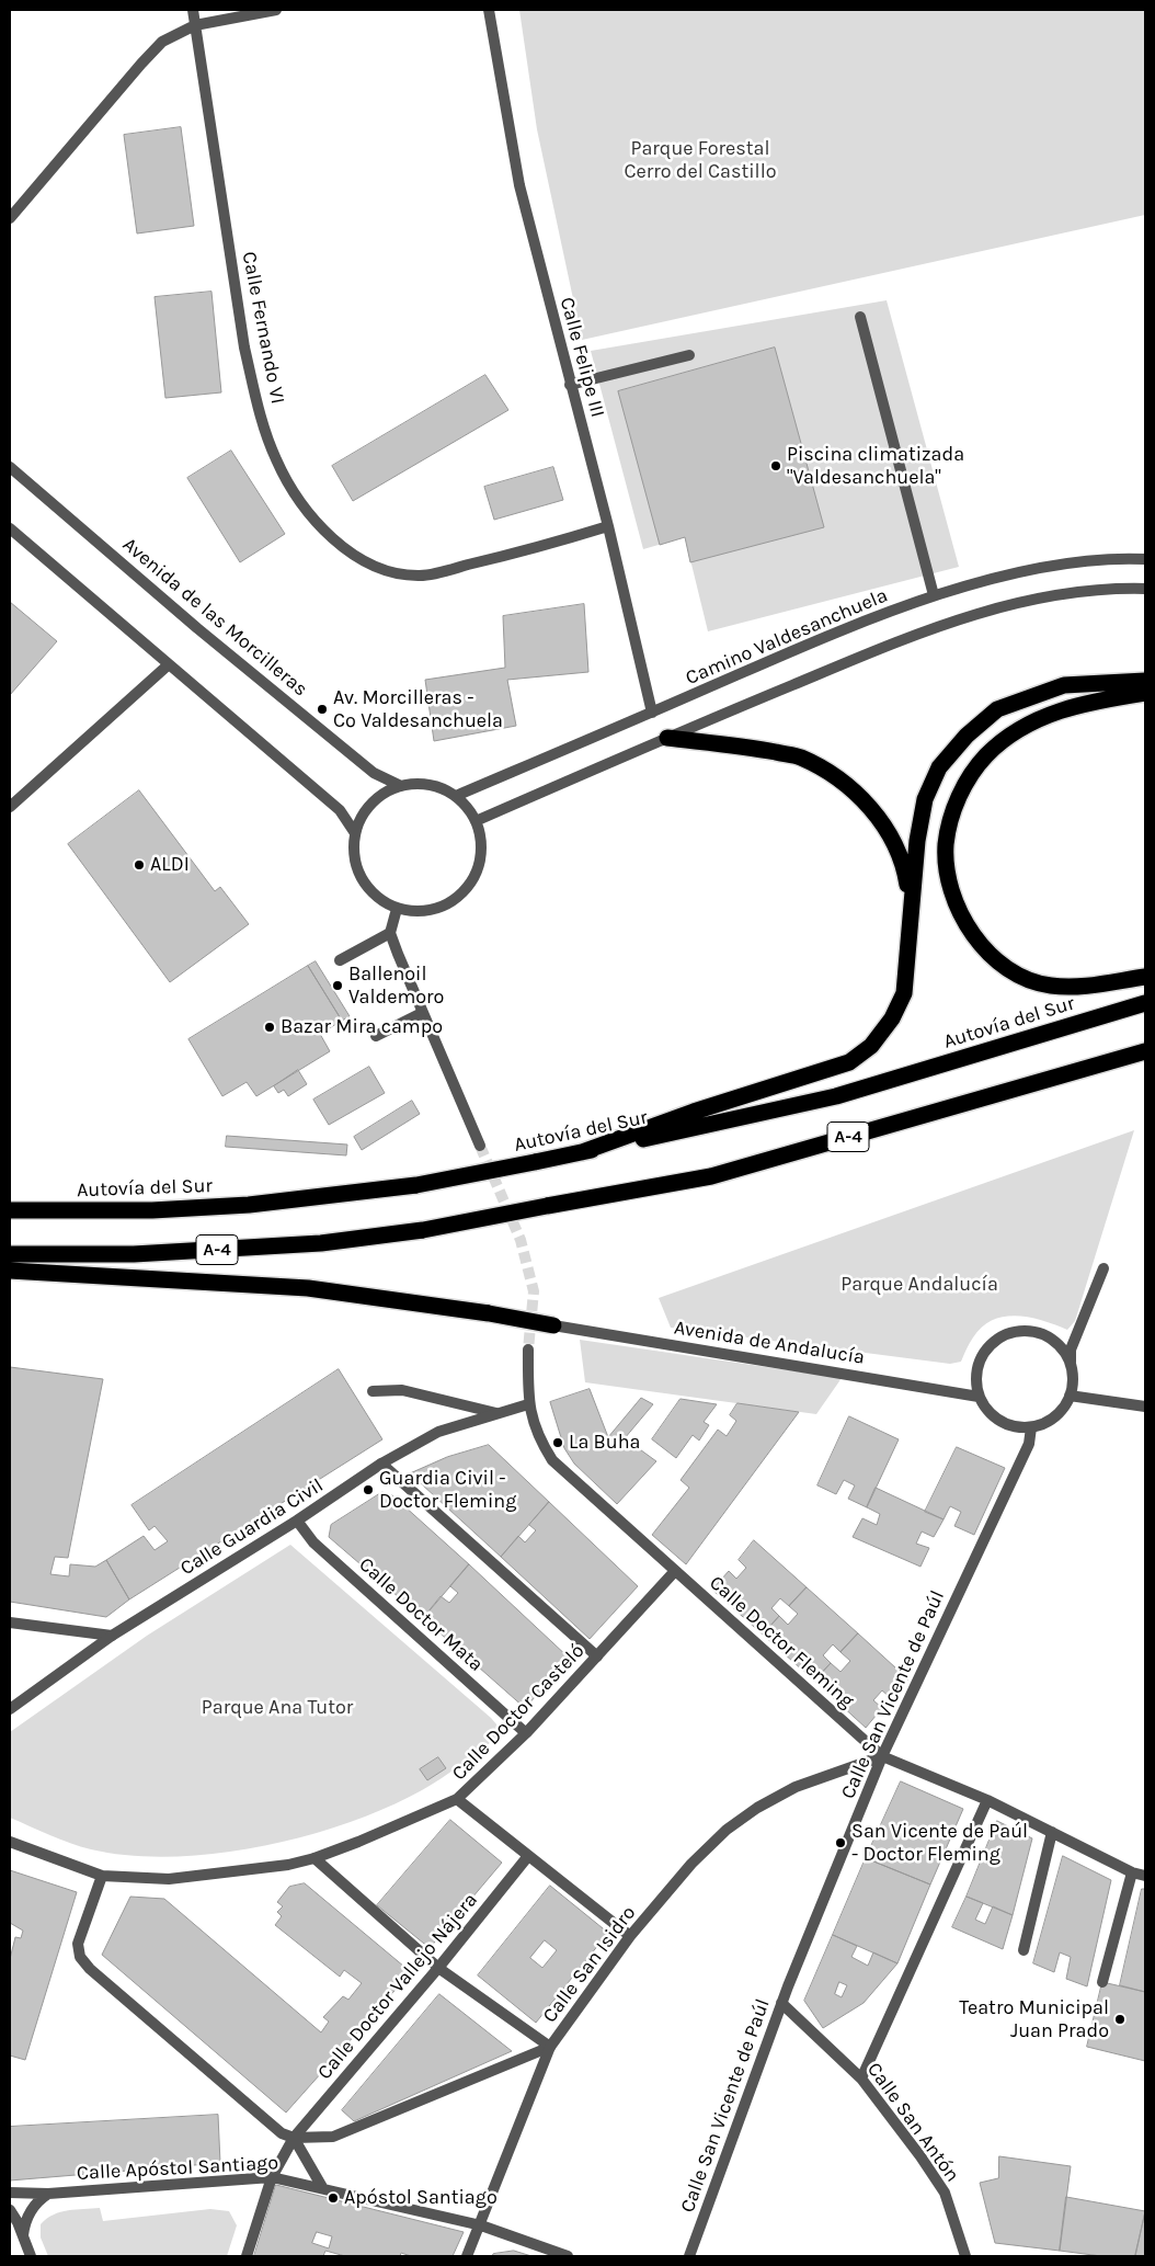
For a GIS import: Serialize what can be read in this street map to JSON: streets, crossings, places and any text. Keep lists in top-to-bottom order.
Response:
{
  "streets": {
    "highway": ["Autovía del Sur", "A-4"],
    "street": [
      "Calle Fernando VI",
      "Calle Felipe III",
      "Avenida de las Morcilleras",
      "Camino Valdesanchuela",
      "Avenida de Andalucía",
      "Calle Guardia Civil",
      "Calle Doctor Mata",
      "Calle Doctor Fleming",
      "Calle San Vicente de Paúl",
      "Calle Doctor Casteló",
      "Calle San Isidro",
      "Calle Doctor Vallejo Nájera",
      "Calle San Antón",
      "Calle Apóstol Santiago"
    ]
  },
  "crossings": [
    ["Calle Fernando VI", "Calle Felipe III"],
    ["Calle Felipe III", "Camino Valdesanchuela"],
    ["Avenida de las Morcilleras", "Camino Valdesanchuela"],
    ["Avenida de Andalucía", "Calle San Vicente de Paúl"],
    ["Calle Guardia Civil", "Calle Doctor Mata"],
    ["Calle Guardia Civil", "Calle Doctor Fleming"],
    ["Calle Doctor Mata", "Calle Doctor Casteló"],
    ["Calle Doctor Fleming", "Calle San Vicente de Paúl"],
    ["Calle Doctor Fleming", "Calle Doctor Casteló"],
    ["Calle Doctor Fleming", "Calle San Isidro"],
    ["Calle San Vicente de Paúl", "Calle San Isidro"],
    ["Calle San Vicente de Paúl", "Calle San Antón"],
    ["Calle San Isidro", "Calle Doctor Vallejo Nájera"],
    ["Calle Doctor Vallejo Nájera", "Calle Apóstol Santiago"]
  ],
  "parks": ["Parque Forestal Cerro del Castillo", "Parque Andalucía", "Parque Ana Tutor"],
  "places": [
    "Piscina climatizada \"Valdesanchuela\"",
    "Av. Morcilleras - Cº Valdesanchuela",
    "ALDI",
    "Ballenoil Valdemoro",
    "Bazar Mira campo",
    "La Buha",
    "Guardia Civil - Doctor Fleming",
    "San Vicente de Paúl - Doctor Fleming",
    "Teatro Municipal Juan Prado",
    "Apóstol Santiago"
  ]
}
